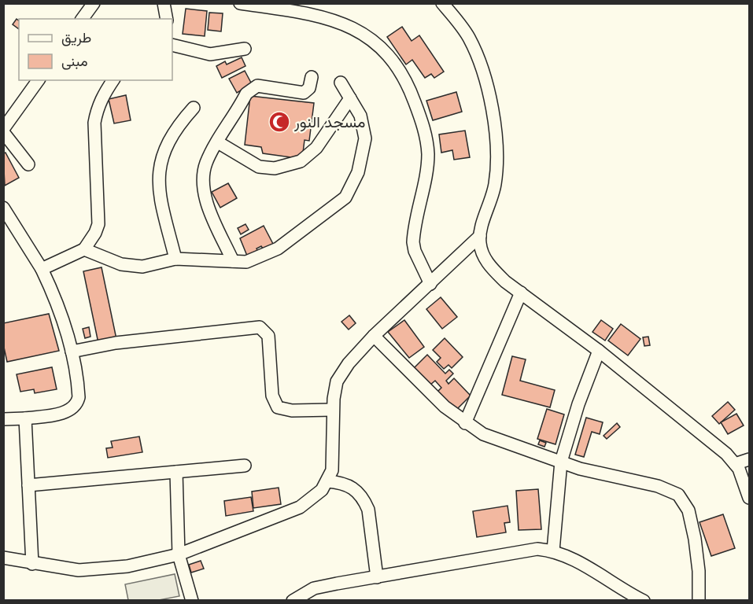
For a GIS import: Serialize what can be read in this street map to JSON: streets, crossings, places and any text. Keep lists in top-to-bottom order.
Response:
{
  "places": {
    "mosque": ["مسجد النور"]
  },
  "legend": ["طريق", "مبنى"]
}
